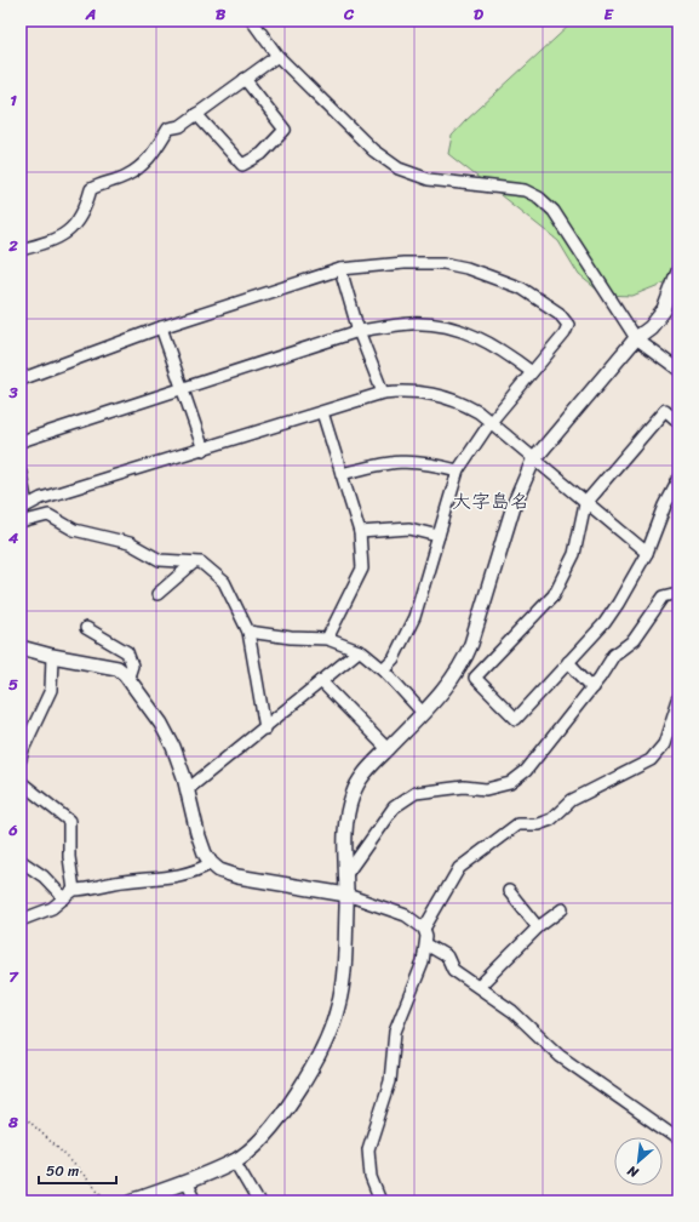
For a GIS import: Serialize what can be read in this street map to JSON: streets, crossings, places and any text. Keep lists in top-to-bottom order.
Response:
{
  "districts": ["大字島名"],
  "scale_bar": "50 m",
  "north": "bottom left",
  "grid": {
    "columns": [
      "A",
      "B",
      "C",
      "D",
      "E"
    ],
    "rows": [
      "1",
      "2",
      "3",
      "4",
      "5",
      "6",
      "7",
      "8"
    ]
  }
}
